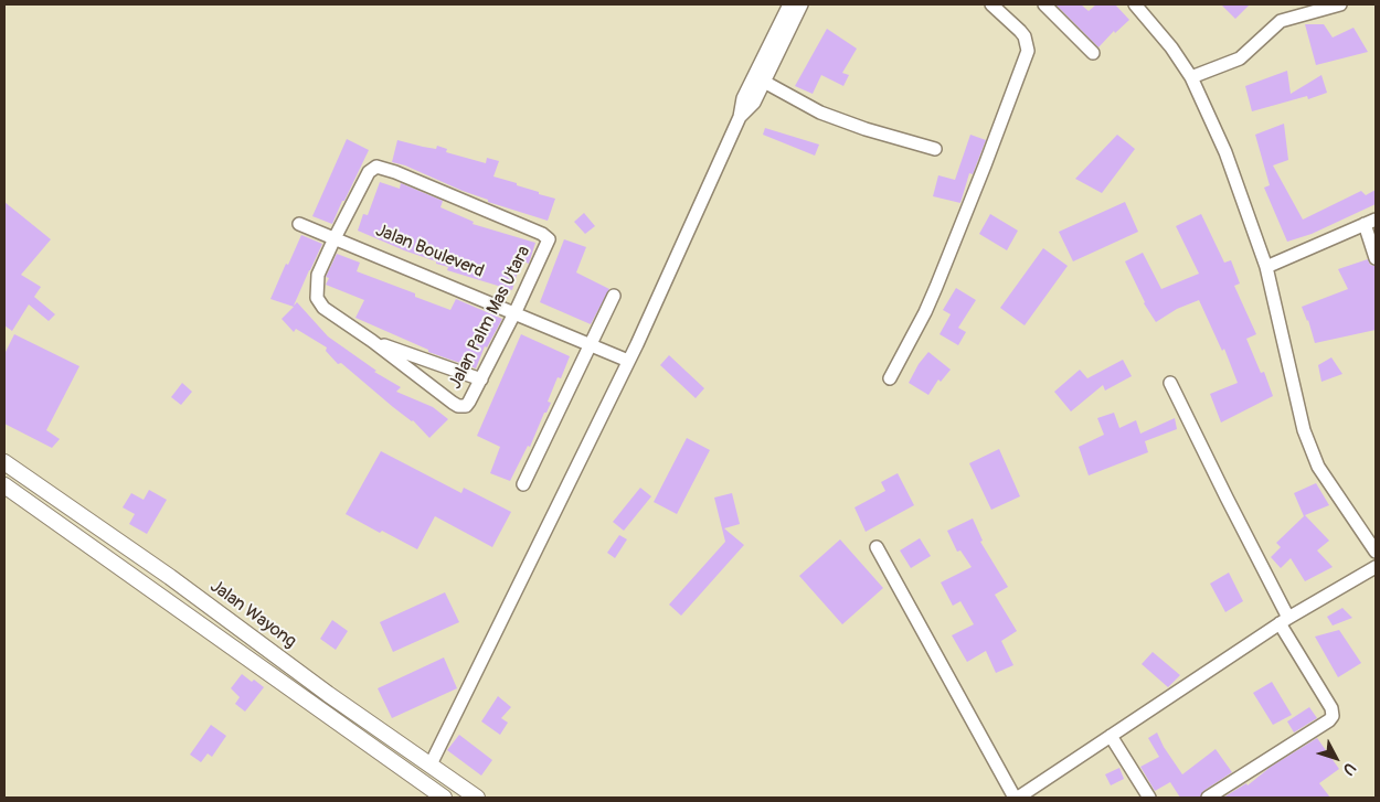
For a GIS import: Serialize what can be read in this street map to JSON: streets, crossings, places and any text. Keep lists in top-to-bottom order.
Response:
{
  "streets": {
    "main road": ["Jalan Wayong"],
    "street": ["Jalan Bouleverd", "Jalan Palm Mas Utara"]
  },
  "crossings": [
    ["Jalan Bouleverd", "Jalan Palm Mas Utara"]
  ],
  "north": "bottom right"
}
